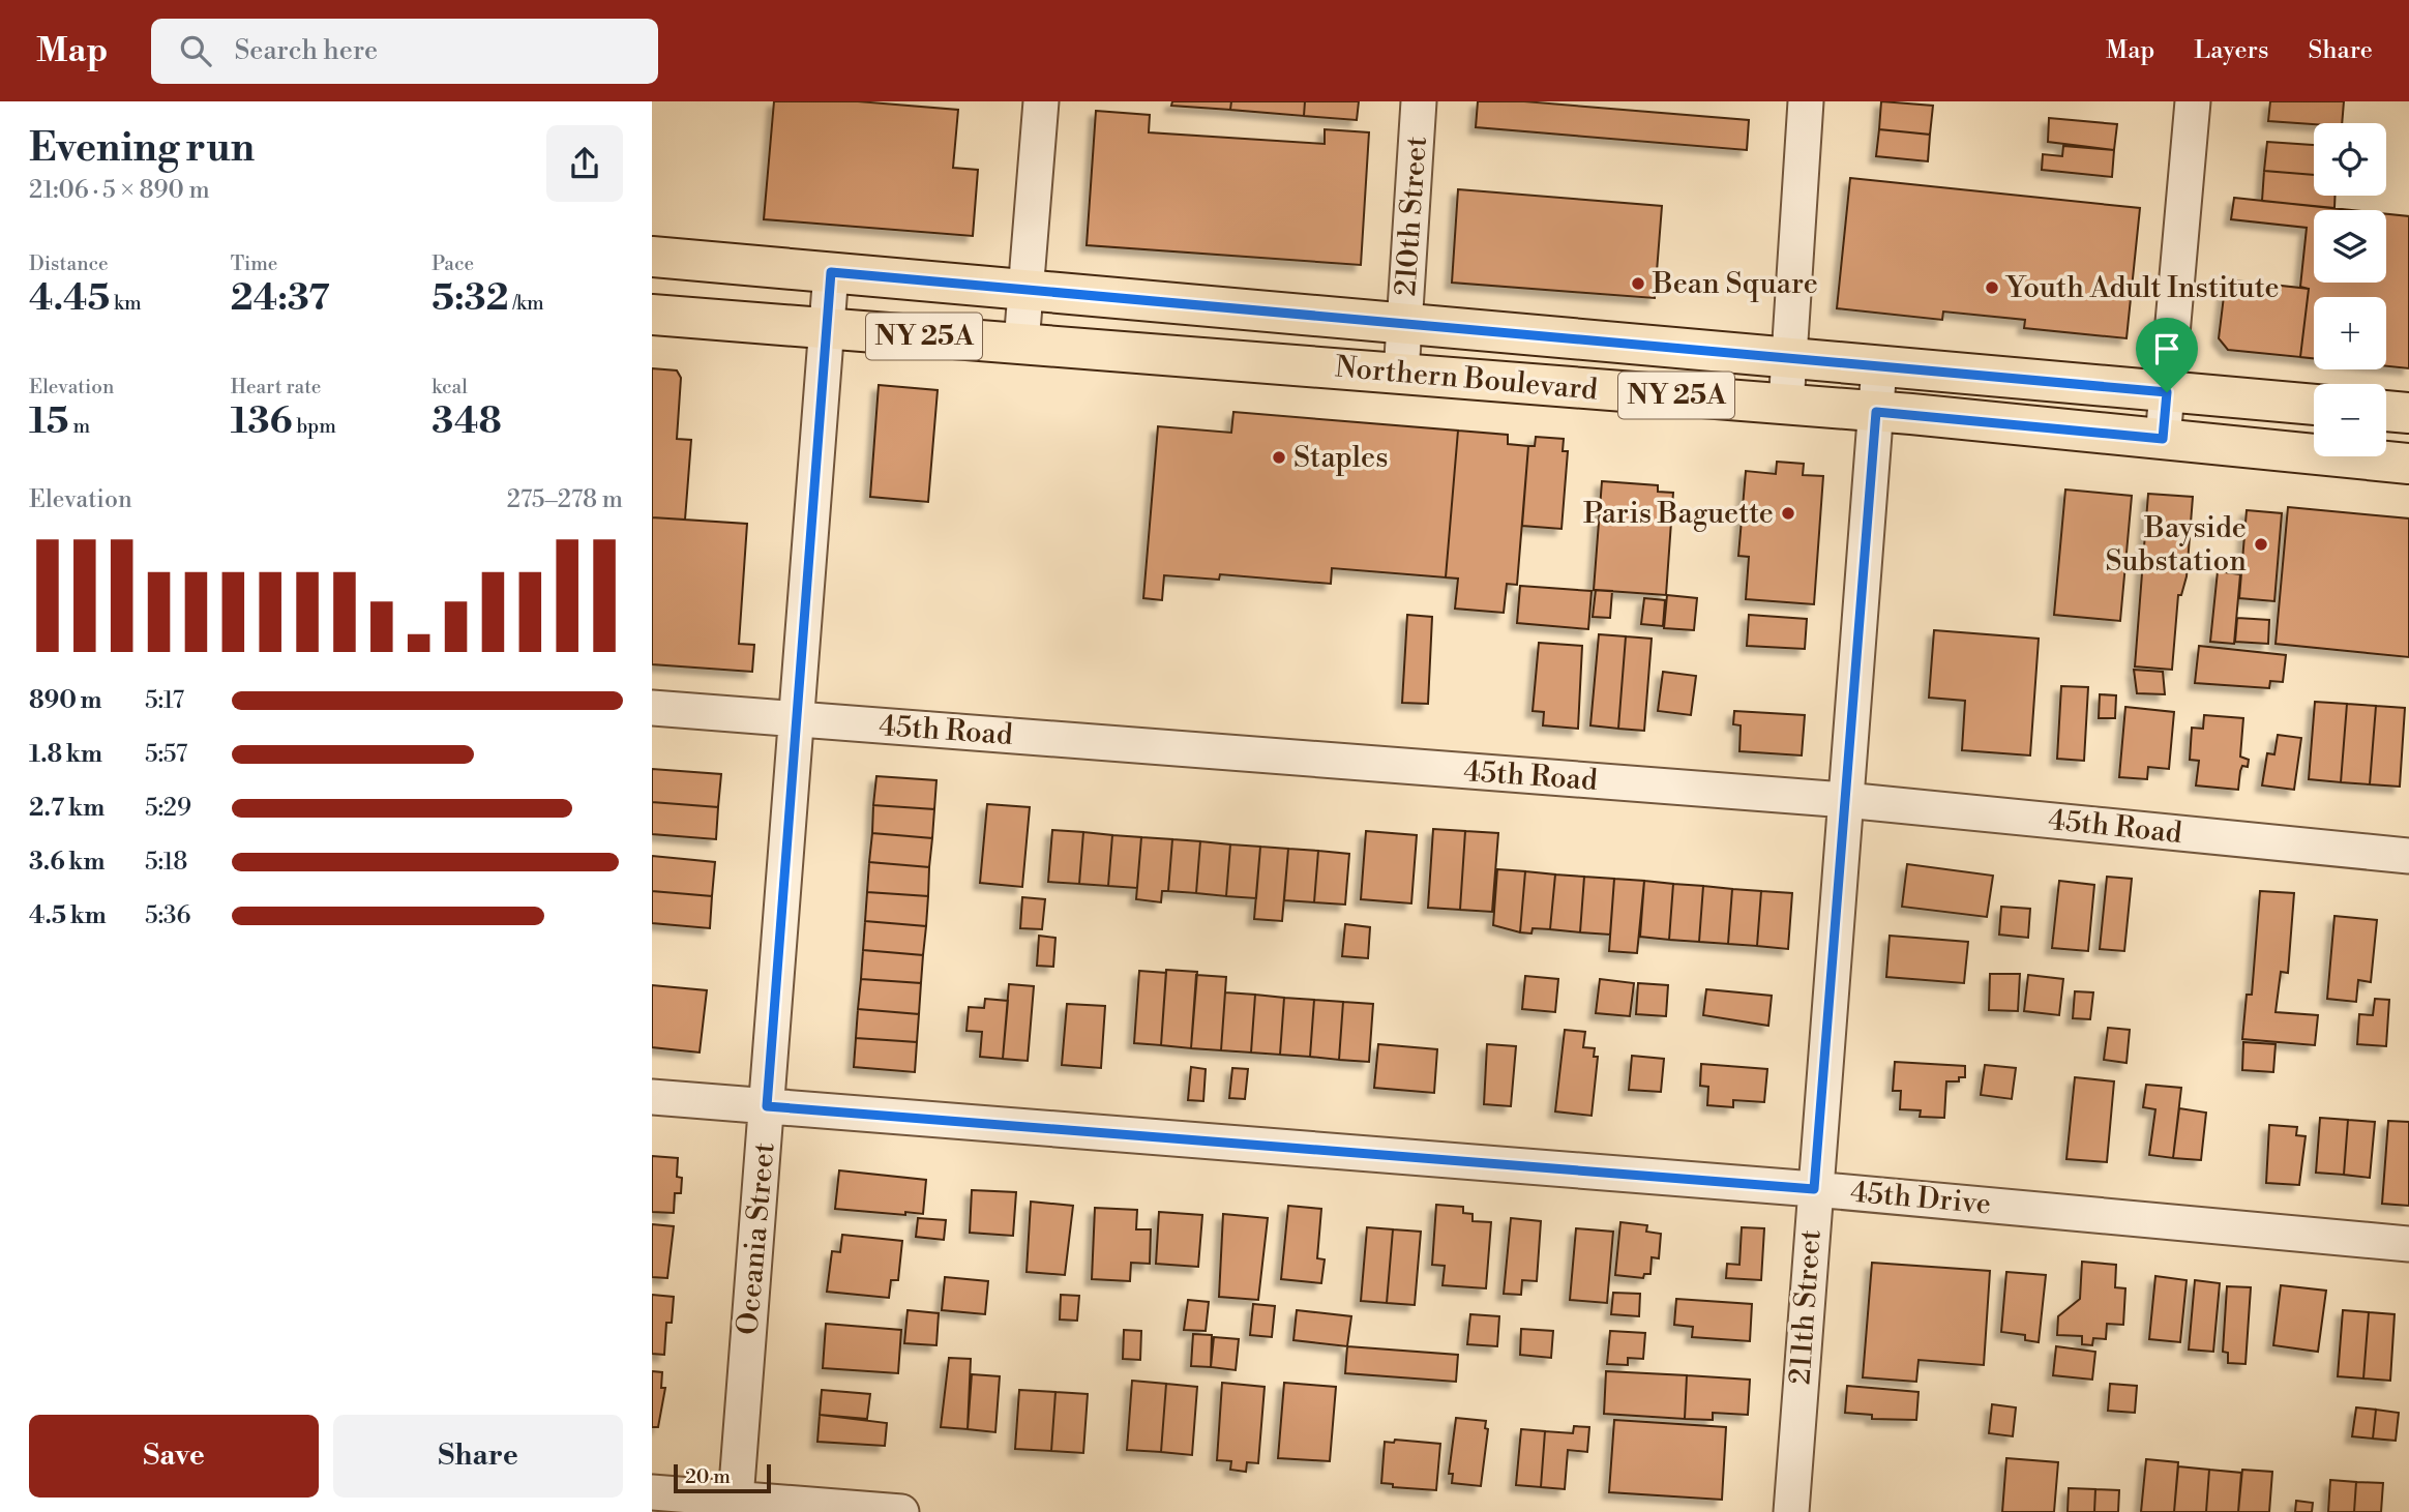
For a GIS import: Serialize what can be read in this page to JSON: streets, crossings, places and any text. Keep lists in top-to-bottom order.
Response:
{
  "streets": {
    "main road": ["NY 25A", "Northern Boulevard"],
    "street": [
      "210th Street",
      "45th Road",
      "45th Drive",
      "Oceania Street",
      "211th Street"
    ]
  },
  "crossings": [
    ["210th Street", "Northern Boulevard"],
    ["Northern Boulevard", "Oceania Street"],
    ["Northern Boulevard", "211th Street"],
    ["45th Road", "Oceania Street"],
    ["45th Road", "211th Street"],
    ["45th Drive", "Oceania Street"],
    ["45th Drive", "211th Street"]
  ],
  "places": [
    "Bean Square",
    "Youth Adult Institute",
    "Staples",
    "Paris Baguette",
    "Bayside Substation"
  ],
  "scale_bar": "20 m",
  "page": {
    "header": "Map",
    "search": "Search here",
    "nav": ["Map", "Layers", "Share"],
    "heading": ["Evening run", "21:06 · 5 × 890 m"],
    "map_buttons": ["+", "−"],
    "stats": [
      ["Distance", "4.45 km"],
      ["Time", "24:37"],
      ["Pace", "5:32 /km"],
      ["Elevation", "15 m"],
      ["Heart rate", "136 bpm"],
      ["kcal", "348"]
    ],
    "chart": ["Elevation", "275–278 m"],
    "list": [
      {
        "name": "890 m",
        "note": "5:17"
      },
      {
        "name": "1.8 km",
        "note": "5:57"
      },
      {
        "name": "2.7 km",
        "note": "5:29"
      },
      {
        "name": "3.6 km",
        "note": "5:18"
      },
      {
        "name": "4.5 km",
        "note": "5:36"
      }
    ],
    "buttons": ["Save", "Share"],
    "scale": "20 m"
  }
}
